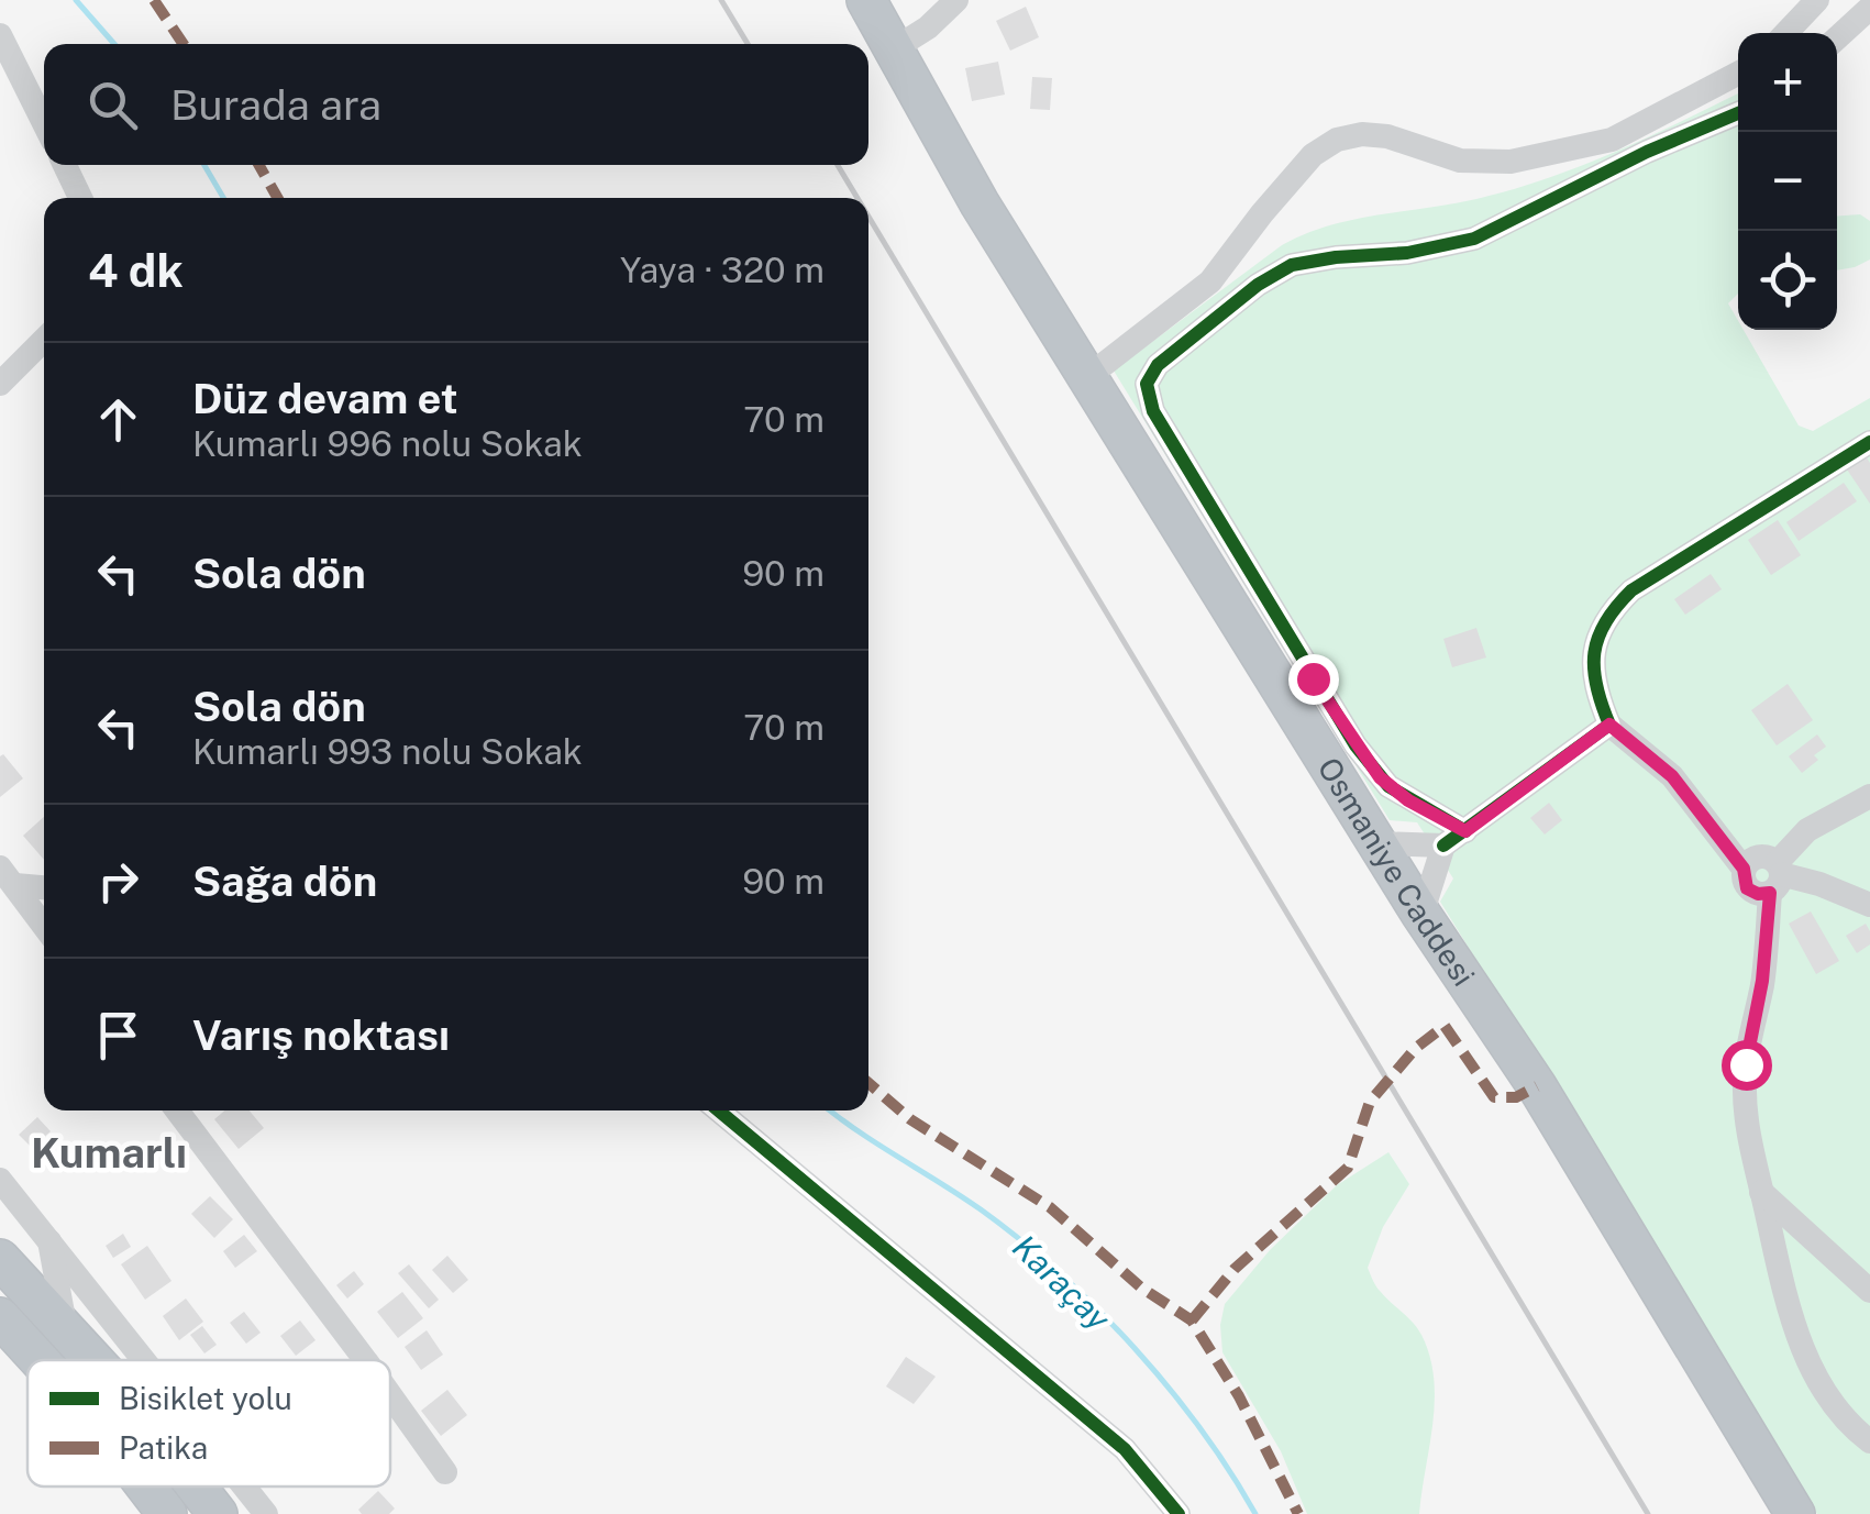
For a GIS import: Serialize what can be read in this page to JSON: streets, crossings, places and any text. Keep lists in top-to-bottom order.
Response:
{
  "streets": {
    "highway": ["Osmaniye Caddesi"]
  },
  "districts": ["Kumarlı"],
  "water": ["Karaçay"],
  "legend": ["Bisiklet yolu", "Patika"],
  "page": {
    "map_buttons": ["+", "−"],
    "search": "Burada ara",
    "heading": ["4 dk", "Yaya · 320 m"],
    "list": [
      ["Düz devam et", "Kumarlı 996 nolu Sokak", "70 m"],
      ["Sola dön", "90 m"],
      ["Sola dön", "Kumarlı 993 nolu Sokak", "70 m"],
      ["Sağa dön", "90 m"],
      "Varış noktası"
    ]
  }
}
